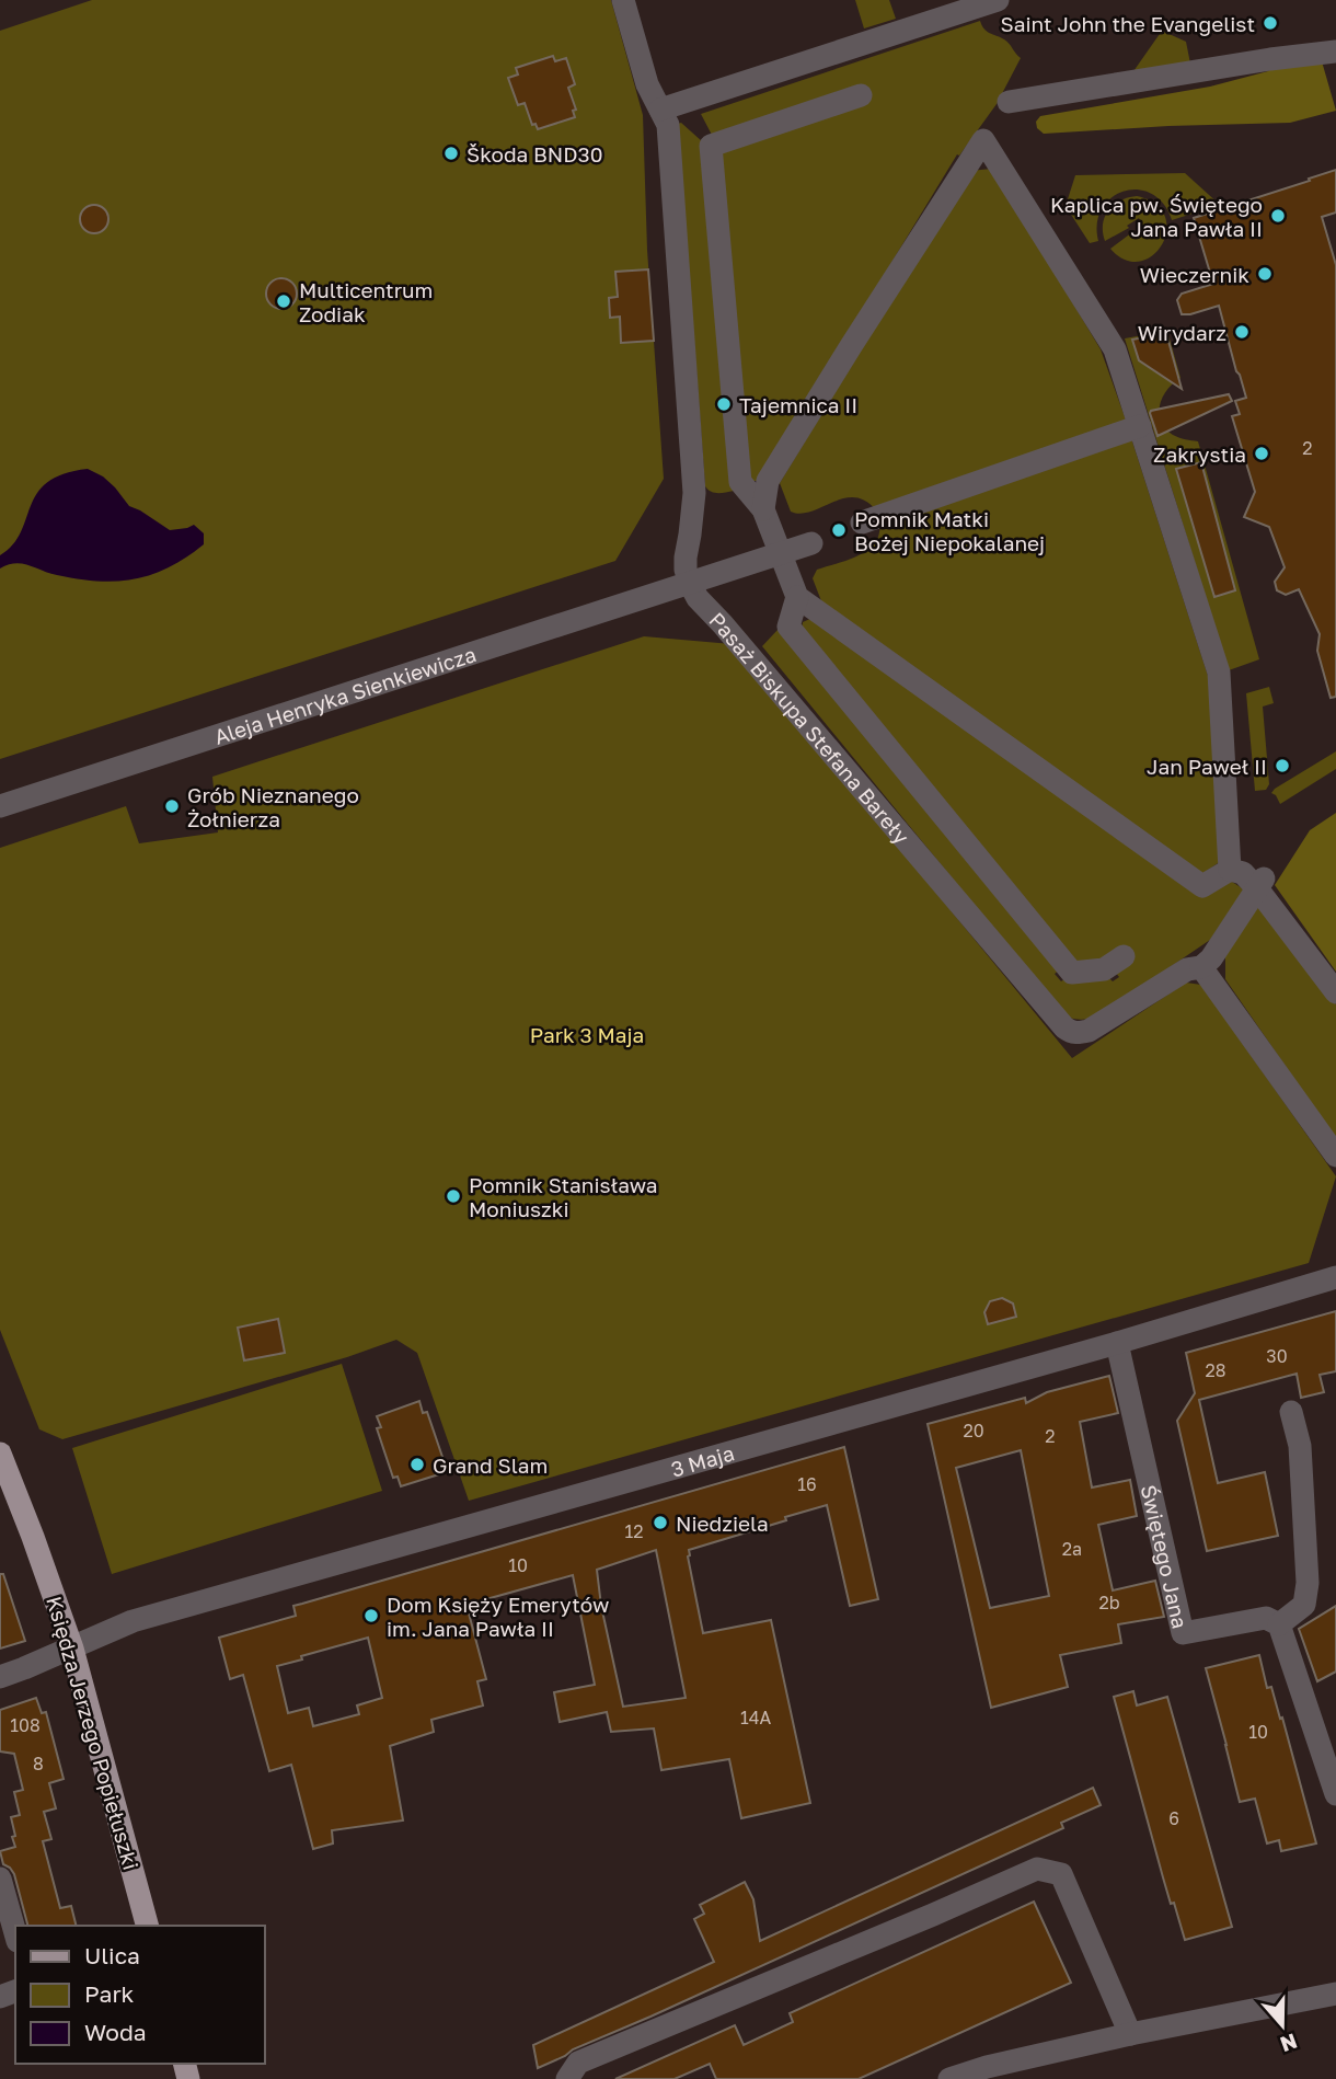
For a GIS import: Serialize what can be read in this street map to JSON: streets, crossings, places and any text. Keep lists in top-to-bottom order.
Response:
{
  "streets": {
    "main road": ["Księdza Jerzego Popiełuszki"],
    "street": [
      "Aleja Henryka Sienkiewicza",
      "Pasaż Biskupa Stefana Bareły",
      "3 Maja",
      "Świętego Jana"
    ]
  },
  "crossings": [
    ["Aleja Henryka Sienkiewicza", "Pasaż Biskupa Stefana Bareły"],
    ["3 Maja", "Świętego Jana"],
    ["3 Maja", "Księdza Jerzego Popiełuszki"]
  ],
  "parks": ["Park 3 Maja"],
  "places": [
    "Saint John the Evangelist",
    "Škoda BND30",
    "Kaplica pw. Świętego Jana Pawła II",
    "Wieczernik",
    "Multicentrum Zodiak",
    "Wirydarz",
    "Tajemnica II",
    "Zakrystia",
    "Pomnik Matki Bożej Niepokalanej",
    "Jan Paweł II",
    "Grób Nieznanego Żołnierza",
    "Pomnik Stanisława Moniuszki",
    "Grand Slam",
    "Niedziela",
    "Dom Księży Emerytów im. Jana Pawła II"
  ],
  "house_numbers": [
    "2",
    "30",
    "28",
    "20",
    "2",
    "16",
    "12",
    "2a",
    "10",
    "2b",
    "14A",
    "108",
    "10",
    "8",
    "6"
  ],
  "legend": ["Ulica", "Park", "Woda"],
  "north": "bottom"
}
